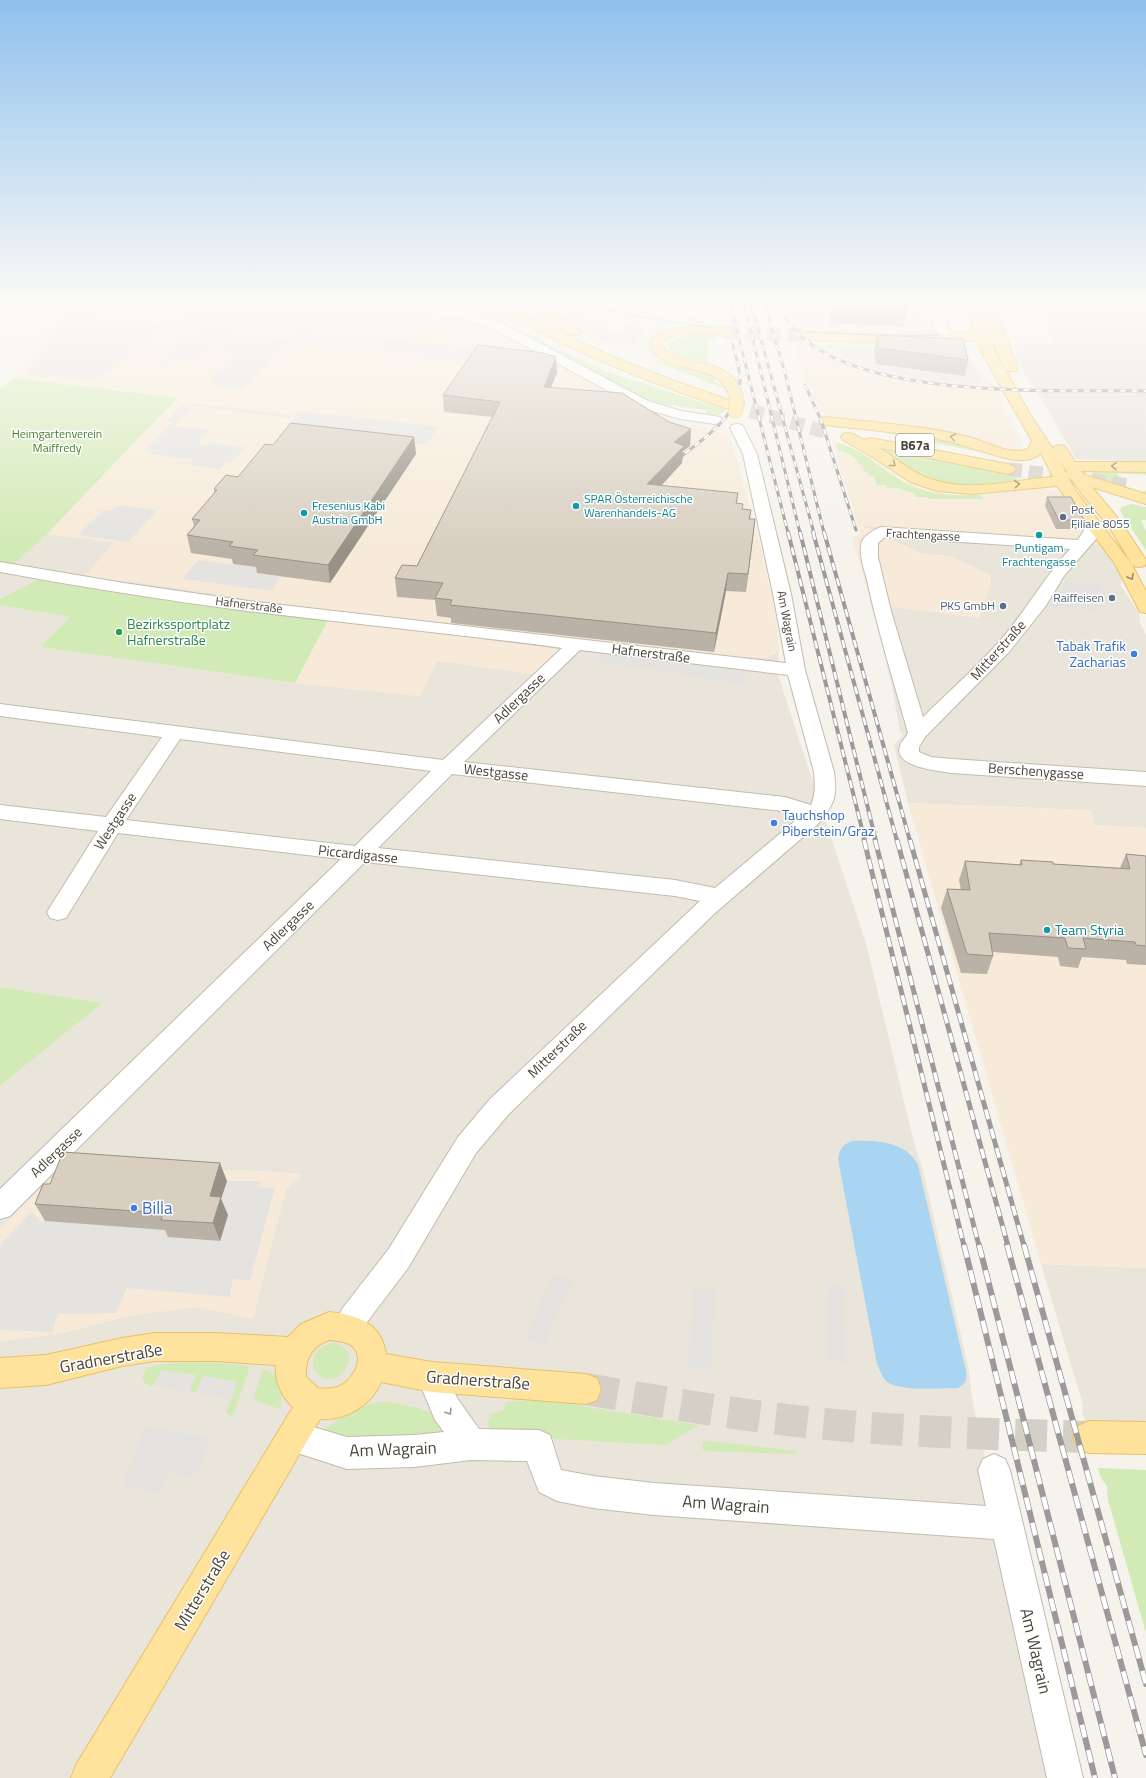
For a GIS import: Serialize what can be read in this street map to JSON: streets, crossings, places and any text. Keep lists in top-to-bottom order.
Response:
{
  "streets": {
    "main road": ["B67a", "Mitterstraße", "Gradnerstraße"],
    "street": [
      "Frachtengasse",
      "Hafnerstraße",
      "Am Wagrain",
      "Adlergasse",
      "Berschenygasse",
      "Westgasse",
      "Piccardigasse"
    ]
  },
  "crossings": [
    ["Frachtengasse", "Mitterstraße"],
    ["Hafnerstraße", "Am Wagrain"],
    ["Hafnerstraße", "Adlergasse"],
    ["Am Wagrain", "Mitterstraße"],
    ["Am Wagrain", "Westgasse"],
    ["Mitterstraße", "Berschenygasse"],
    ["Mitterstraße", "Westgasse"],
    ["Mitterstraße", "Piccardigasse"],
    ["Mitterstraße", "Gradnerstraße"],
    ["Adlergasse", "Westgasse"],
    ["Adlergasse", "Piccardigasse"],
    ["Westgasse", "Piccardigasse"]
  ],
  "parks": ["Heimgartenverein Maiffredy"],
  "places": [
    "SPAR Österreichische Warenhandels-AG",
    "Fresenius Kabi Austria GmbH",
    "Post Filiale 8055",
    "Puntigam Frachtengasse",
    "Raiffeisen",
    "PKS GmbH",
    "Bezirkssportplatz Hafnerstraße",
    "Tabak Trafik Zacharias",
    "Tauchshop Piberstein/Graz",
    "Team Styria",
    "Billa"
  ]
}
